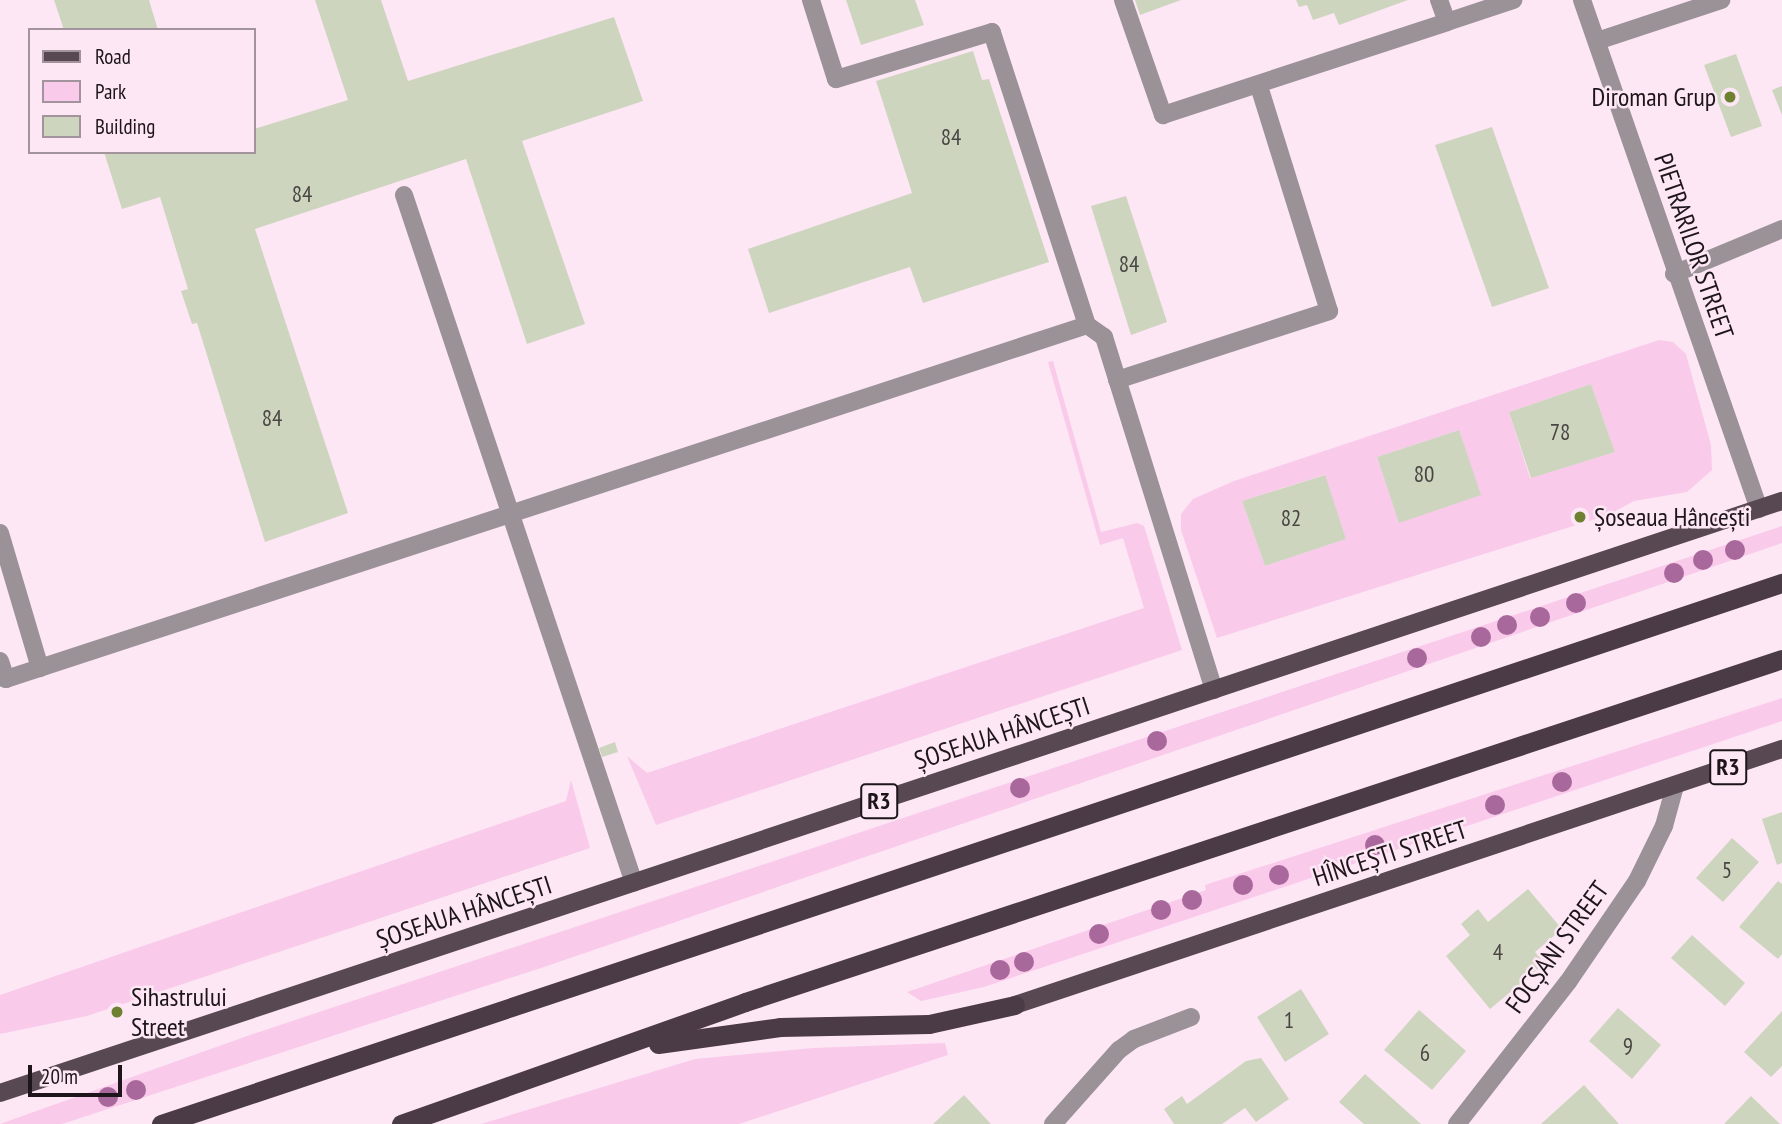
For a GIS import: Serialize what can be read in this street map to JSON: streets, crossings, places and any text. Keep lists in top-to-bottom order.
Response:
{
  "streets": {
    "highway": ["R3"],
    "main road": ["ȘOSEAUA HÂNCEȘTI", "HÎNCEȘTI STREET"],
    "street": ["PIETRARILOR STREET", "FOCȘANI STREET"]
  },
  "crossings": [
    ["PIETRARILOR STREET", "ȘOSEAUA HÂNCEȘTI"],
    ["R3", "HÎNCEȘTI STREET"],
    ["HÎNCEȘTI STREET", "FOCȘANI STREET"]
  ],
  "places": ["Diroman Grup", "Șoseaua Hâncești", "Sihastrului Street"],
  "house_numbers": [
    "84",
    "84",
    "84",
    "84",
    "78",
    "80",
    "82",
    "5",
    "4",
    "1",
    "9",
    "6"
  ],
  "legend": ["Road", "Park", "Building"],
  "scale_bar": "20 m"
}
